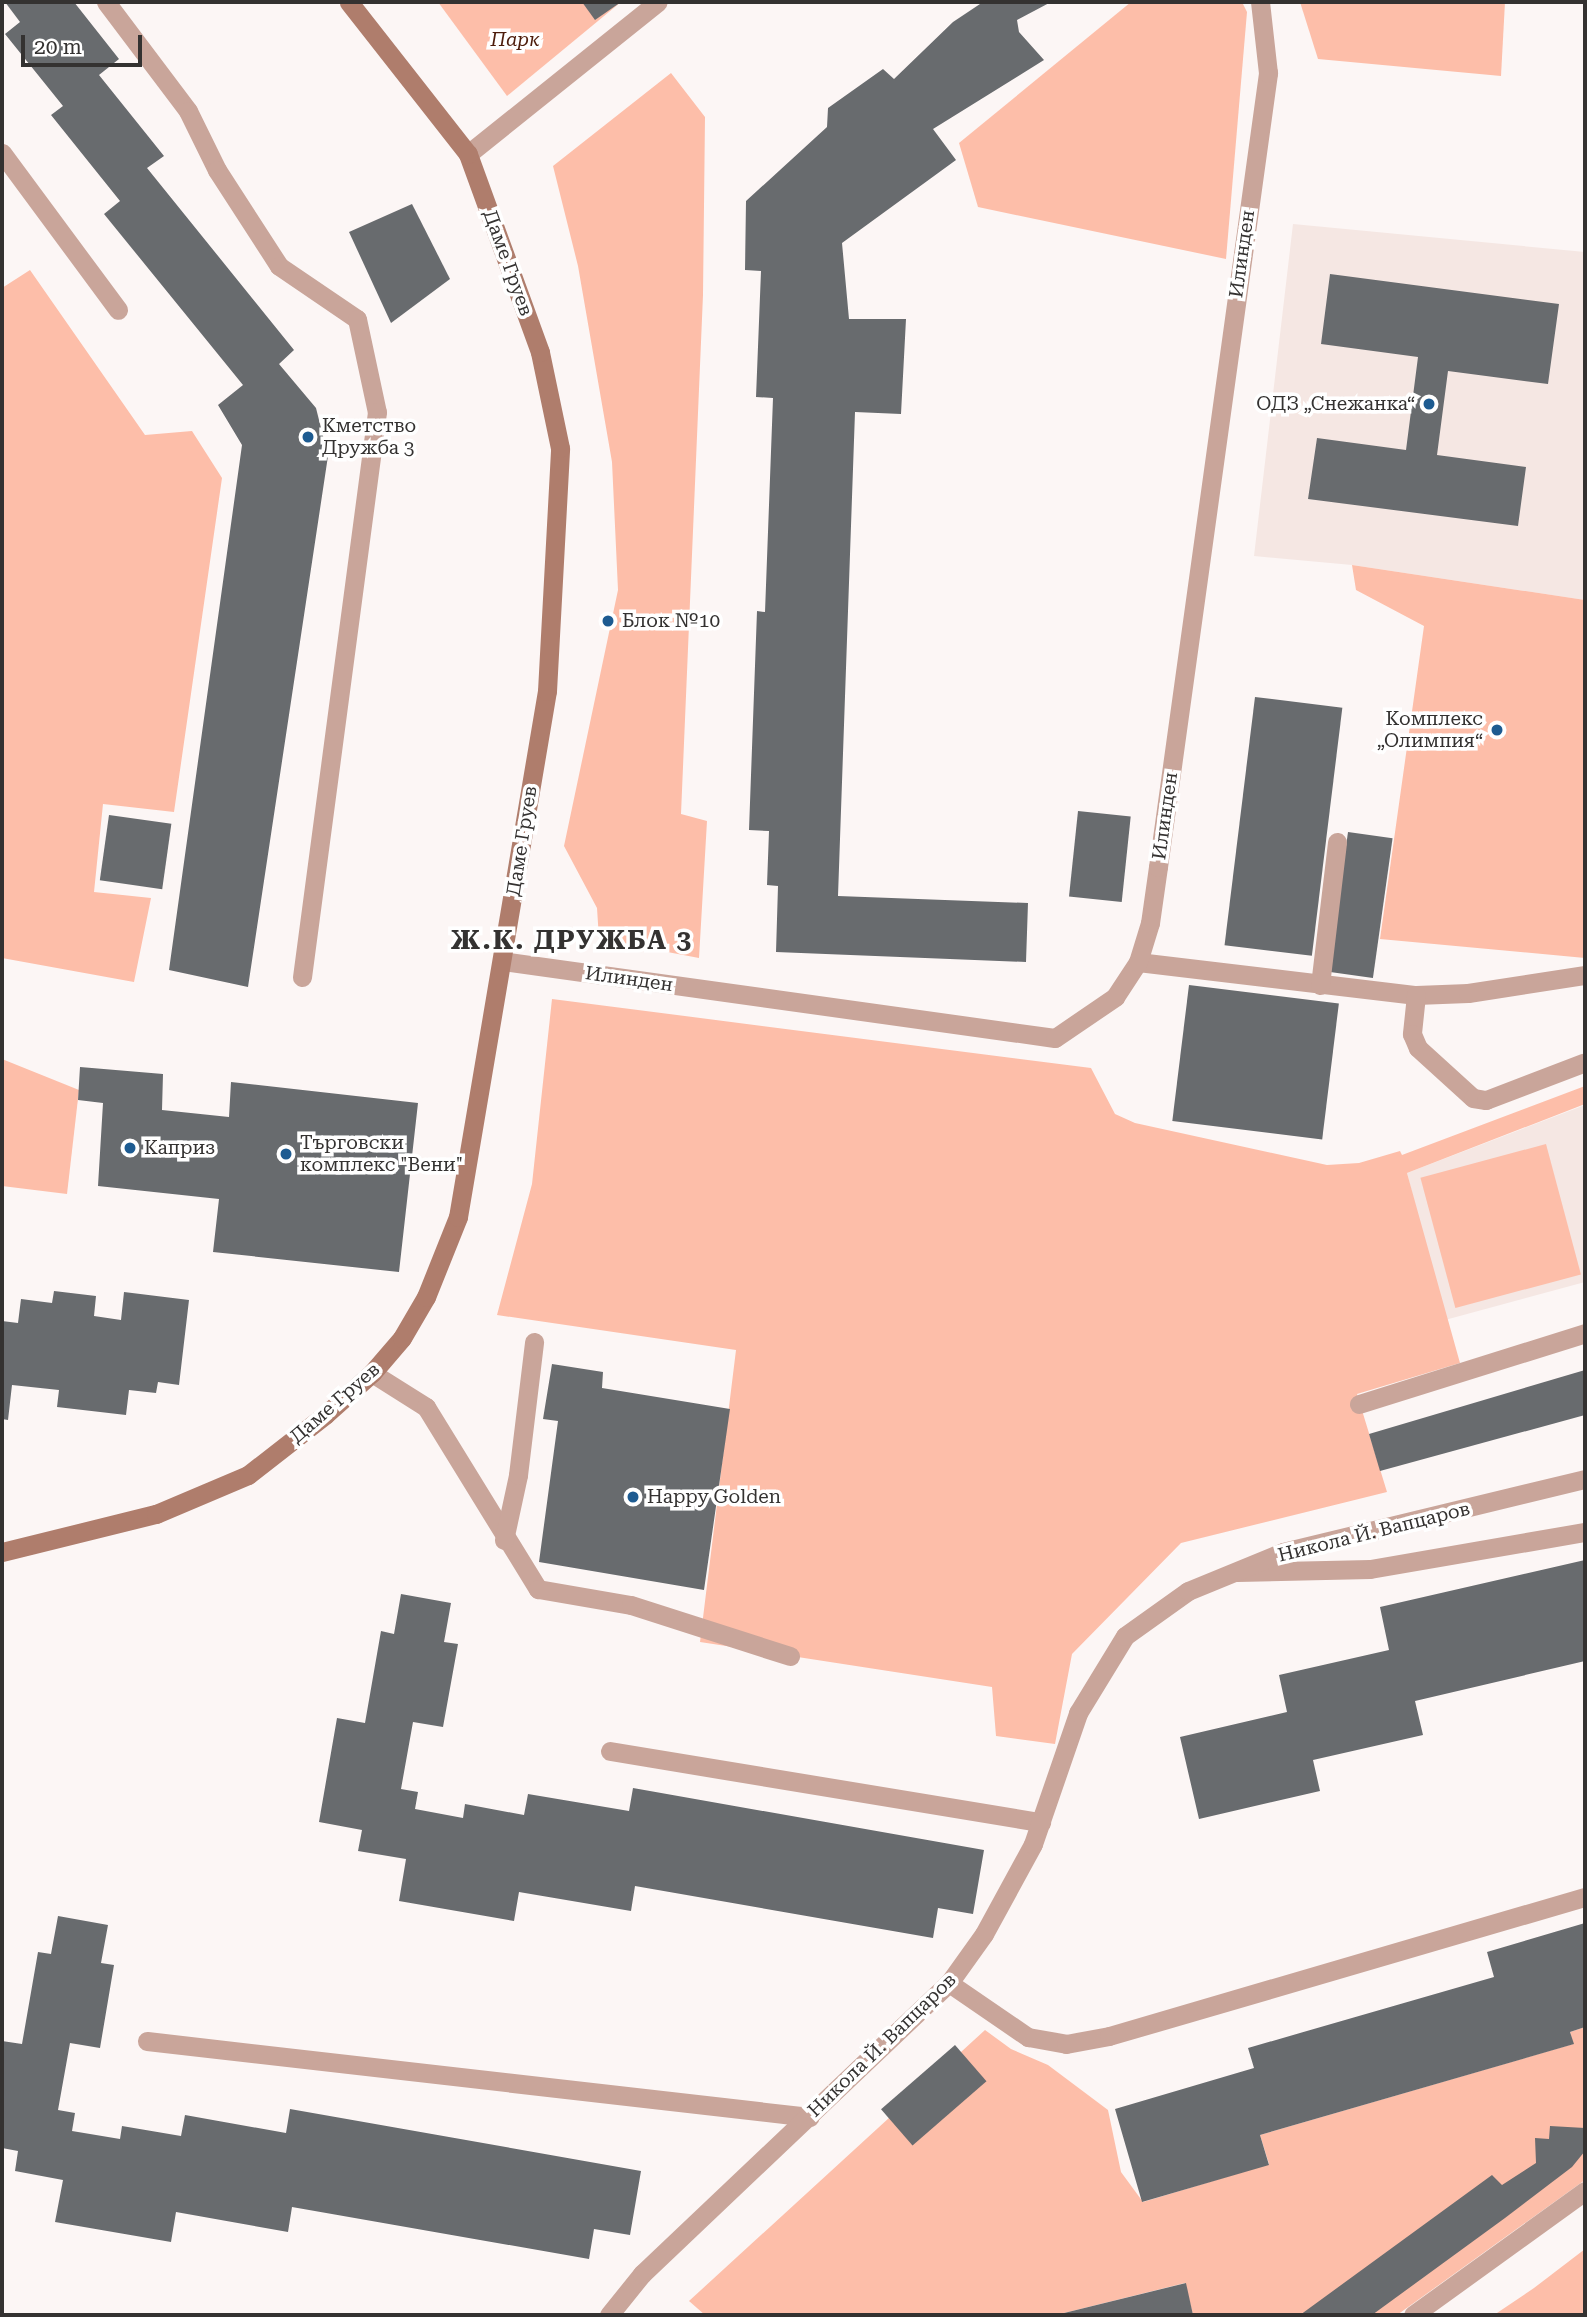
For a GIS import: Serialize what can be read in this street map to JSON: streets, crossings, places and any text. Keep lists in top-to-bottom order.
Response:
{
  "streets": {
    "main road": ["Даме Груев"],
    "street": ["Илинден", "Никола Й. Вапцаров"]
  },
  "crossings": [
    ["Илинден", "Даме Груев"]
  ],
  "districts": ["Ж.К. ДРУЖБА 3"],
  "parks": ["Парк"],
  "places": [
    "ОДЗ „Снежанка“",
    "Кметство Дружба 3",
    "Блок №10",
    "Комплекс „Олимпия“",
    "Каприз",
    "Търговски комплекс \"Вени\"",
    "Happy Golden"
  ],
  "scale_bar": "20 m"
}
